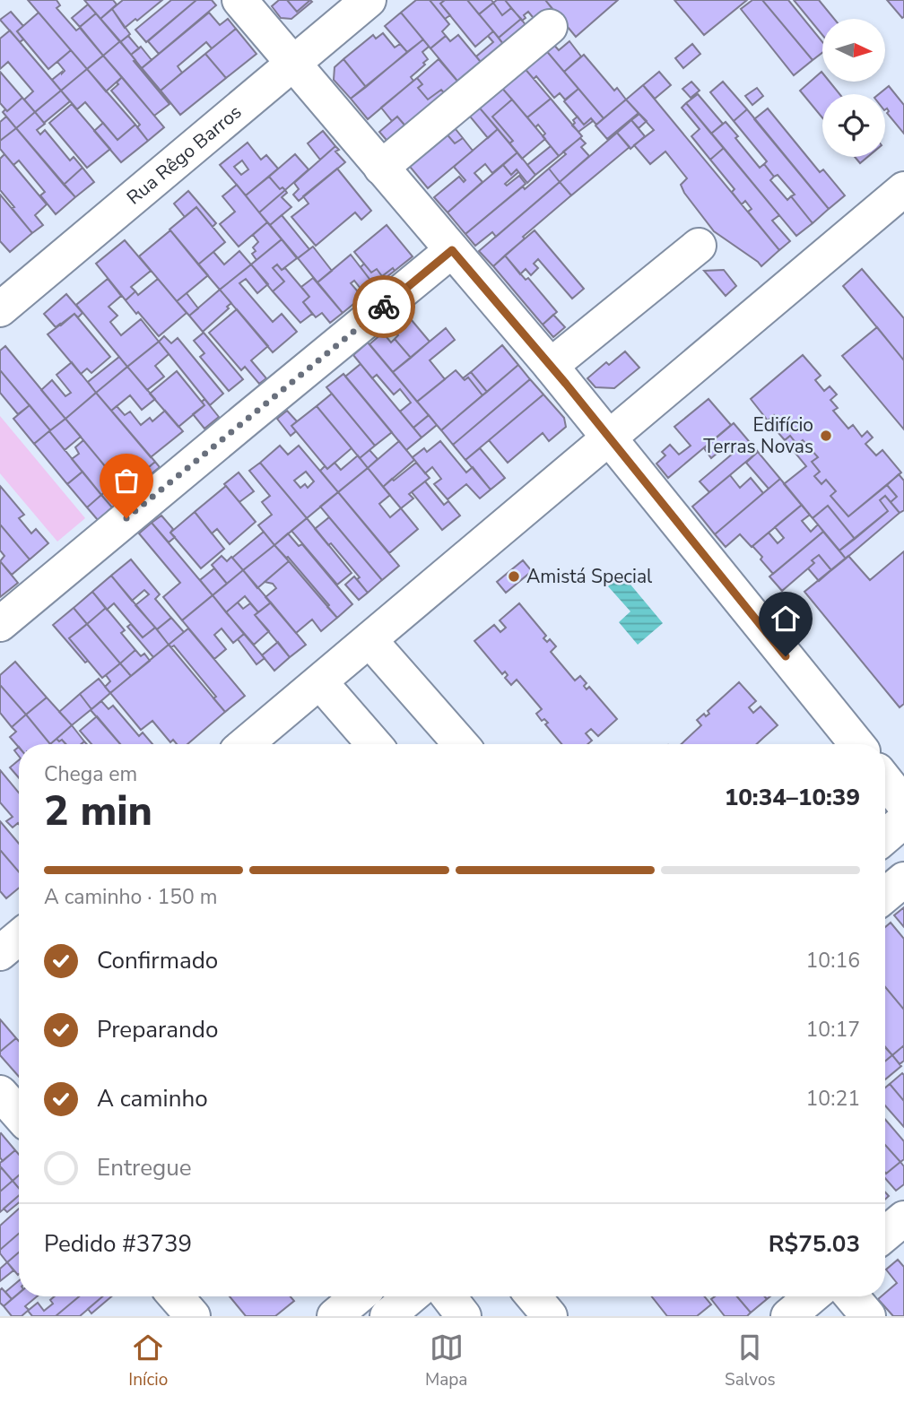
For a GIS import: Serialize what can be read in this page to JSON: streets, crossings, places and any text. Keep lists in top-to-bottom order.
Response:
{
  "streets": {
    "street": ["Rua Rêgo Barros"]
  },
  "places": ["Edifício Terras Novas", "Amistá Special"],
  "north": "right",
  "page": {
    "heading": ["2 min", "Chega em", "10:34–10:39"],
    "panel": ["Pedido #3739", "R$75.03"],
    "bar": "A caminho · 150 m",
    "list": [
      ["Confirmado", "10:16"],
      ["Preparando", "10:17"],
      ["A caminho", "10:21"],
      "Entregue"
    ],
    "tabs": ["Início", "Mapa", "Salvos"]
  }
}
